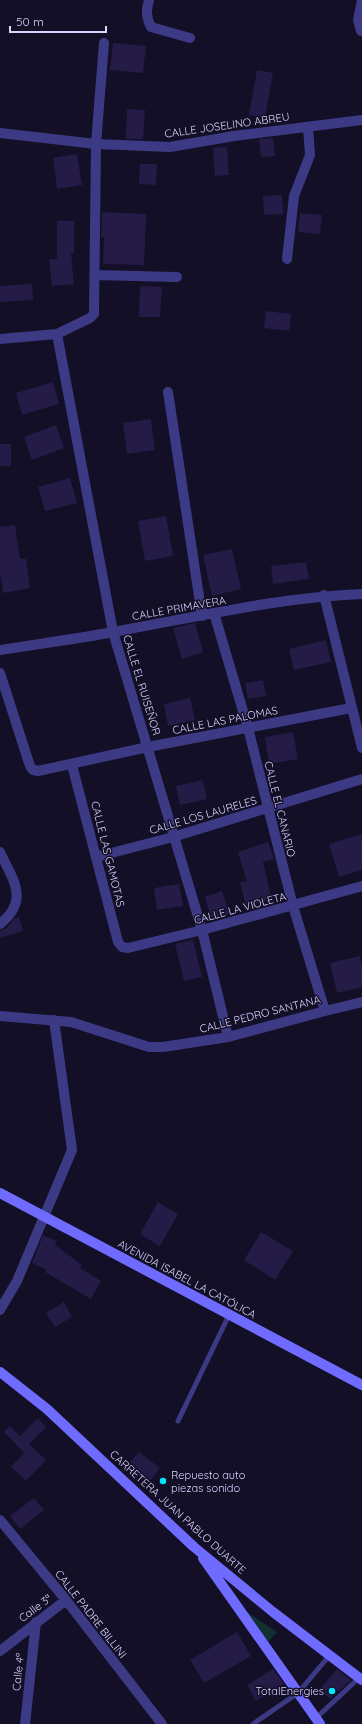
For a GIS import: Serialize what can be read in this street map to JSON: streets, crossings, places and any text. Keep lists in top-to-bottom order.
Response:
{
  "streets": {
    "main road": ["AVENIDA ISABEL LA CATÓLICA", "CARRETERA JUAN PABLO DUARTE"],
    "street": [
      "CALLE JOSELINO ABREU",
      "CALLE PRIMAVERA",
      "CALLE EL RUISEÑOR",
      "CALLE LAS PALOMAS",
      "CALLE EL CANARIO",
      "CALLE LOS LAURELES",
      "CALLE LAS GAMOTAS",
      "CALLE LA VIOLETA",
      "CALLE PEDRO SANTANA",
      "Calle 3ª",
      "CALLE PADRE BILLINI",
      "Calle 4ª"
    ]
  },
  "crossings": [
    ["CALLE PRIMAVERA", "CALLE EL RUISEÑOR"],
    ["CALLE PRIMAVERA", "CALLE EL CANARIO"],
    ["CALLE EL RUISEÑOR", "CALLE LAS PALOMAS"],
    ["CALLE EL RUISEÑOR", "CALLE LOS LAURELES"],
    ["CALLE EL RUISEÑOR", "CALLE LA VIOLETA"],
    ["CALLE EL RUISEÑOR", "CALLE PEDRO SANTANA"],
    ["CALLE LAS PALOMAS", "CALLE EL CANARIO"],
    ["CALLE LAS PALOMAS", "CALLE LAS GAMOTAS"],
    ["CALLE EL CANARIO", "CALLE LOS LAURELES"],
    ["CALLE EL CANARIO", "CALLE LA VIOLETA"],
    ["CALLE EL CANARIO", "CALLE PEDRO SANTANA"],
    ["CALLE LOS LAURELES", "CALLE LAS GAMOTAS"],
    ["CALLE LAS GAMOTAS", "CALLE LA VIOLETA"],
    ["Calle 3ª", "CALLE PADRE BILLINI"],
    ["Calle 3ª", "Calle 4ª"]
  ],
  "places": ["Repuesto auto piezas sonido", "TotalEnergies"],
  "scale_bar": "50 m"
}
